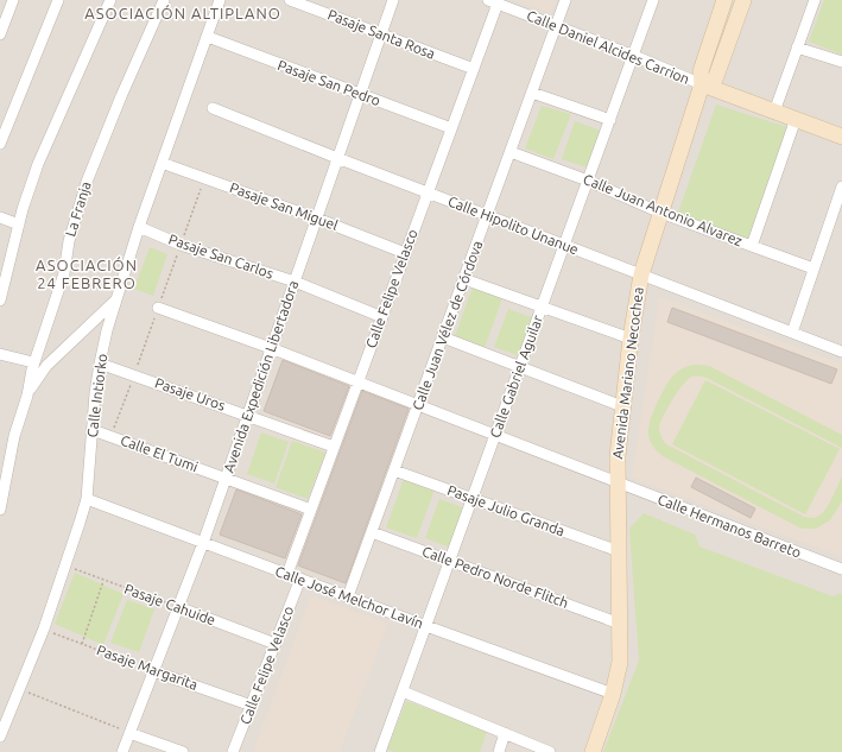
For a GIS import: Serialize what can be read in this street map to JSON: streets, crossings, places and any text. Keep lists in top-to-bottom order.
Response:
{
  "streets": {
    "street": [
      "Pasaje Santa Rosa",
      "Calle Daniel Alcides Carrion",
      "Pasaje San Pedro",
      "Pasaje San Miguel",
      "La Franja",
      "Calle Juan Antonio Alvarez",
      "Calle Hipolito Unanue",
      "Pasaje San Carlos",
      "Calle Felipe Velasco",
      "Calle Juan Vélez de Córdova",
      "Avenida Mariano Necochea",
      "Avenida Expedición Libertadora",
      "Calle Gabriel Aguilar",
      "Pasaje Uros",
      "Calle Intiorko",
      "Calle El Tumi",
      "Pasaje Julio Granda",
      "Calle Hermanos Barreto",
      "Calle Pedro Norde Flitch",
      "Calle José Melchor Lavín",
      "Pasaje Cahuide",
      "Pasaje Margarita"
    ]
  },
  "crossings": [
    ["Pasaje Santa Rosa", "Calle Felipe Velasco"],
    ["Pasaje Santa Rosa", "Avenida Expedición Libertadora"],
    ["Calle Daniel Alcides Carrion", "Calle Felipe Velasco"],
    ["Calle Daniel Alcides Carrion", "Calle Juan Vélez de Córdova"],
    ["Calle Daniel Alcides Carrion", "Avenida Mariano Necochea"],
    ["Calle Daniel Alcides Carrion", "Calle Gabriel Aguilar"],
    ["Pasaje San Pedro", "Calle Felipe Velasco"],
    ["Pasaje San Pedro", "Avenida Expedición Libertadora"],
    ["Pasaje San Pedro", "Calle Intiorko"],
    ["Pasaje San Miguel", "Calle Felipe Velasco"],
    ["Pasaje San Miguel", "Avenida Expedición Libertadora"],
    ["Pasaje San Miguel", "Calle Intiorko"],
    ["Calle Juan Antonio Alvarez", "Calle Juan Vélez de Córdova"],
    ["Calle Juan Antonio Alvarez", "Avenida Mariano Necochea"],
    ["Calle Juan Antonio Alvarez", "Calle Gabriel Aguilar"],
    ["Calle Hipolito Unanue", "Calle Felipe Velasco"],
    ["Calle Hipolito Unanue", "Calle Juan Vélez de Córdova"],
    ["Calle Hipolito Unanue", "Avenida Mariano Necochea"],
    ["Calle Hipolito Unanue", "Avenida Expedición Libertadora"],
    ["Calle Hipolito Unanue", "Calle Gabriel Aguilar"],
    ["Pasaje San Carlos", "Calle Felipe Velasco"],
    ["Pasaje San Carlos", "Avenida Expedición Libertadora"],
    ["Pasaje San Carlos", "Calle Intiorko"],
    ["Calle Felipe Velasco", "Pasaje Uros"],
    ["Calle Felipe Velasco", "Calle El Tumi"],
    ["Calle Felipe Velasco", "Calle Hermanos Barreto"],
    ["Calle Felipe Velasco", "Calle José Melchor Lavín"],
    ["Calle Felipe Velasco", "Pasaje Cahuide"],
    ["Calle Felipe Velasco", "Pasaje Margarita"],
    ["Calle Juan Vélez de Córdova", "Pasaje Julio Granda"],
    ["Calle Juan Vélez de Córdova", "Calle Hermanos Barreto"],
    ["Calle Juan Vélez de Córdova", "Calle Pedro Norde Flitch"],
    ["Calle Juan Vélez de Córdova", "Calle José Melchor Lavín"],
    ["Avenida Mariano Necochea", "Pasaje Julio Granda"],
    ["Avenida Mariano Necochea", "Calle Hermanos Barreto"],
    ["Avenida Mariano Necochea", "Calle Pedro Norde Flitch"],
    ["Avenida Mariano Necochea", "Calle José Melchor Lavín"],
    ["Avenida Expedición Libertadora", "Pasaje Uros"],
    ["Avenida Expedición Libertadora", "Calle El Tumi"],
    ["Avenida Expedición Libertadora", "Calle Hermanos Barreto"],
    ["Avenida Expedición Libertadora", "Calle José Melchor Lavín"],
    ["Avenida Expedición Libertadora", "Pasaje Cahuide"],
    ["Avenida Expedición Libertadora", "Pasaje Margarita"],
    ["Calle Gabriel Aguilar", "Pasaje Julio Granda"],
    ["Calle Gabriel Aguilar", "Calle Hermanos Barreto"],
    ["Calle Gabriel Aguilar", "Calle Pedro Norde Flitch"],
    ["Calle Gabriel Aguilar", "Calle José Melchor Lavín"],
    ["Pasaje Uros", "Calle Intiorko"],
    ["Calle Intiorko", "Calle El Tumi"],
    ["Calle Intiorko", "Calle José Melchor Lavín"],
    ["Calle Intiorko", "Pasaje Cahuide"],
    ["Calle Intiorko", "Pasaje Margarita"]
  ],
  "districts": ["ASOCIACIÓN ALTIPLANO", "ASOCIACIÓN 24 FEBRERO"]
}
